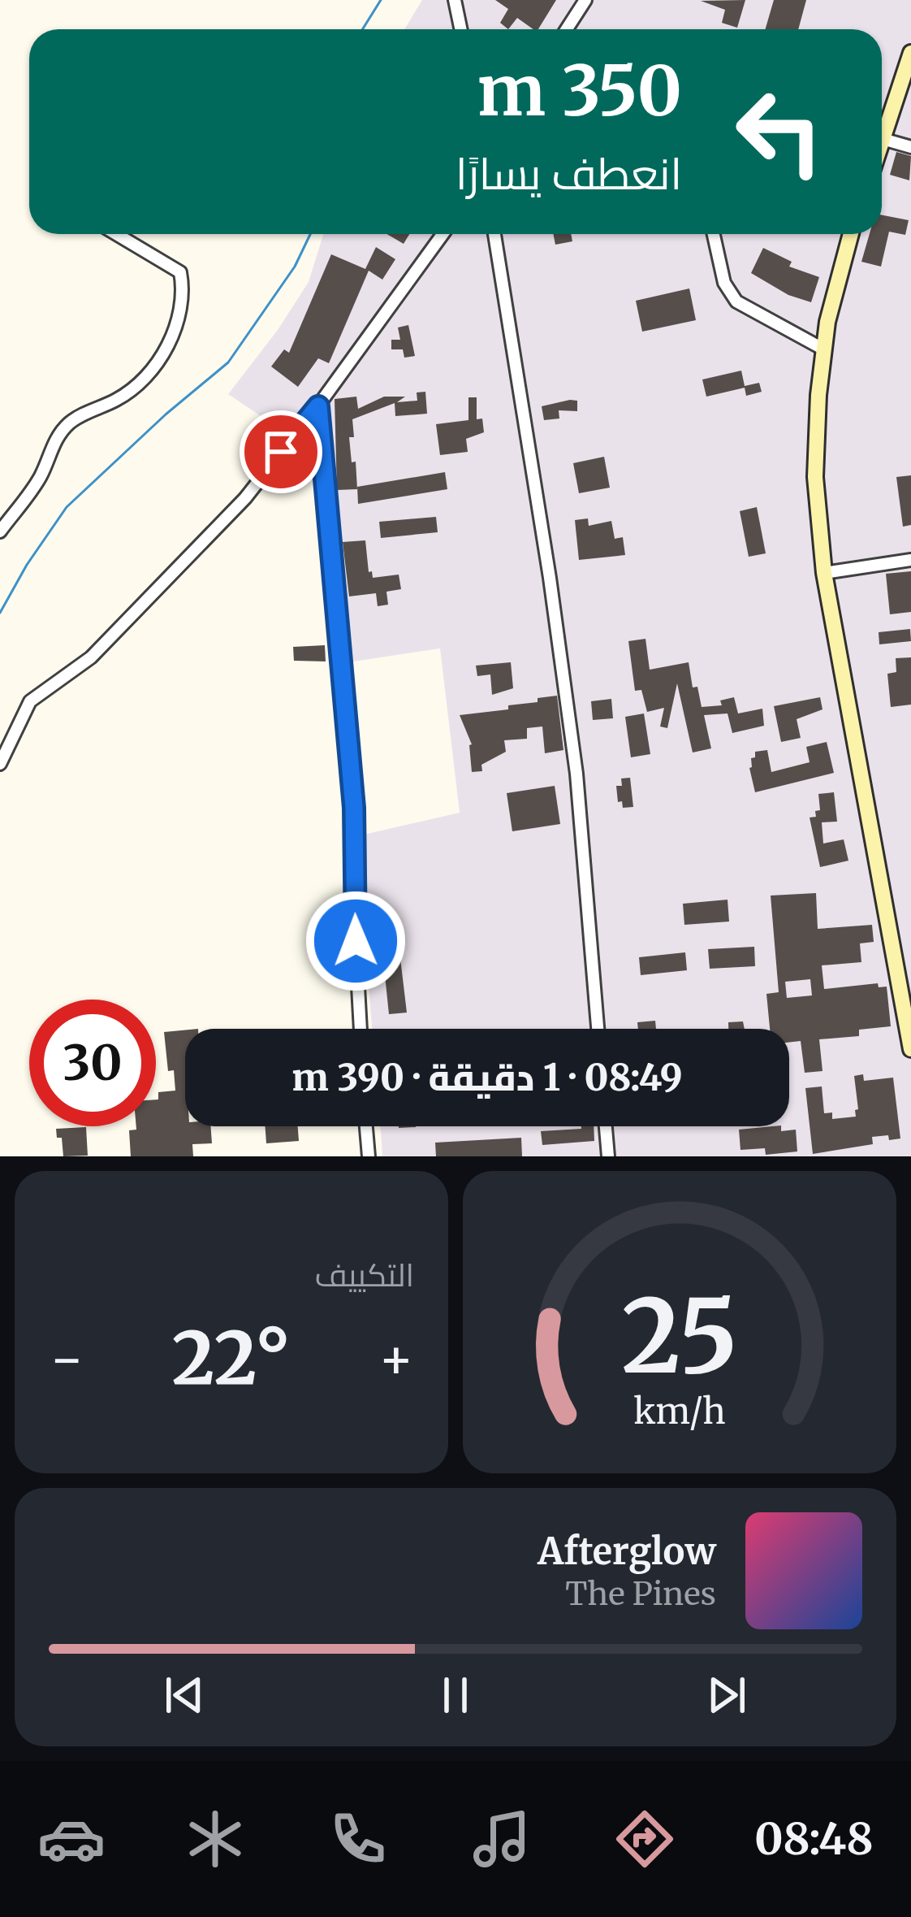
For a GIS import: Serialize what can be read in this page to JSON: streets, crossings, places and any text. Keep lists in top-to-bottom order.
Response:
{
  "page": {
    "turn": ["350 m", "انعطف يسارًا"],
    "limit": "30",
    "trip": "08:49 · 1 دقيقة · 390 m",
    "tile": "التكييف",
    "heat": ["−", "22°", "+"],
    "song": ["Afterglow", "The Pines"],
    "tabs": "08:48",
    "gauge": ["25", "km/h"]
  }
}
